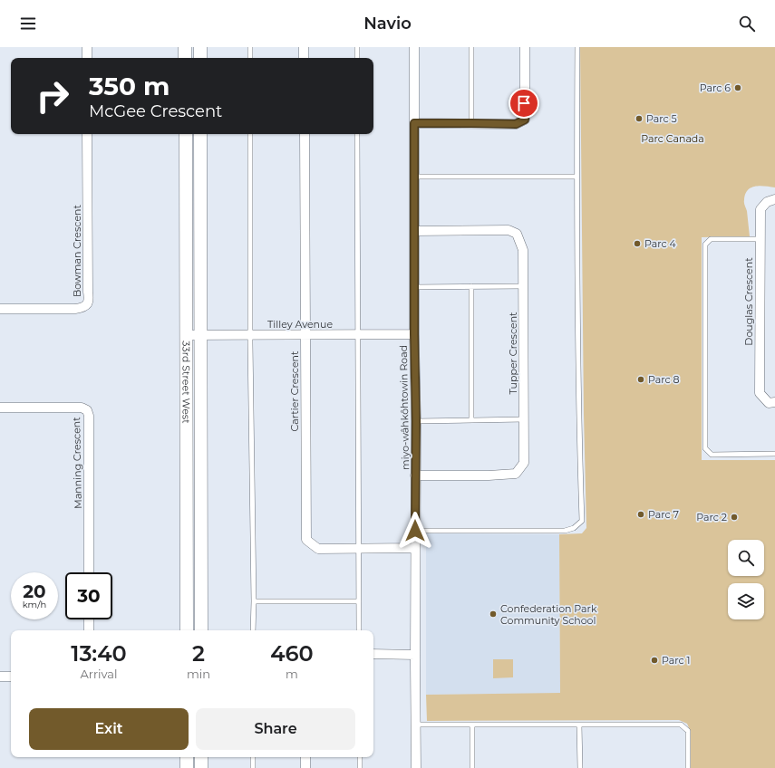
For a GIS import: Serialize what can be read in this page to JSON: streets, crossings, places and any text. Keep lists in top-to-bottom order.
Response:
{
  "streets": {
    "main road": ["33rd Street West"],
    "street": [
      "Bowman Crescent",
      "Douglas Crescent",
      "Tilley Avenue",
      "Tupper Crescent",
      "Cartier Crescent",
      "miyo-wâhkôhtowin Road",
      "Manning Crescent"
    ]
  },
  "crossings": [
    ["Tilley Avenue", "33rd Street West"],
    ["Tilley Avenue", "Cartier Crescent"],
    ["Tilley Avenue", "miyo-wâhkôhtowin Road"],
    ["Tupper Crescent", "miyo-wâhkôhtowin Road"],
    ["Cartier Crescent", "miyo-wâhkôhtowin Road"]
  ],
  "parks": ["Parc Canada"],
  "places": [
    "Parc 6",
    "Parc 5",
    "Parc 4",
    "Parc 8",
    "Parc 7",
    "Parc 2",
    "Confederation Park Community School",
    "Parc 1"
  ],
  "page": {
    "header": "Navio",
    "turn": ["350 m", "McGee Crescent"],
    "speed": "20 km/h",
    "limit": "30",
    "eta": [
      "13:40",
      "Arrival",
      "2",
      "min",
      "460",
      "m"
    ],
    "buttons": ["Exit", "Share"]
  }
}
